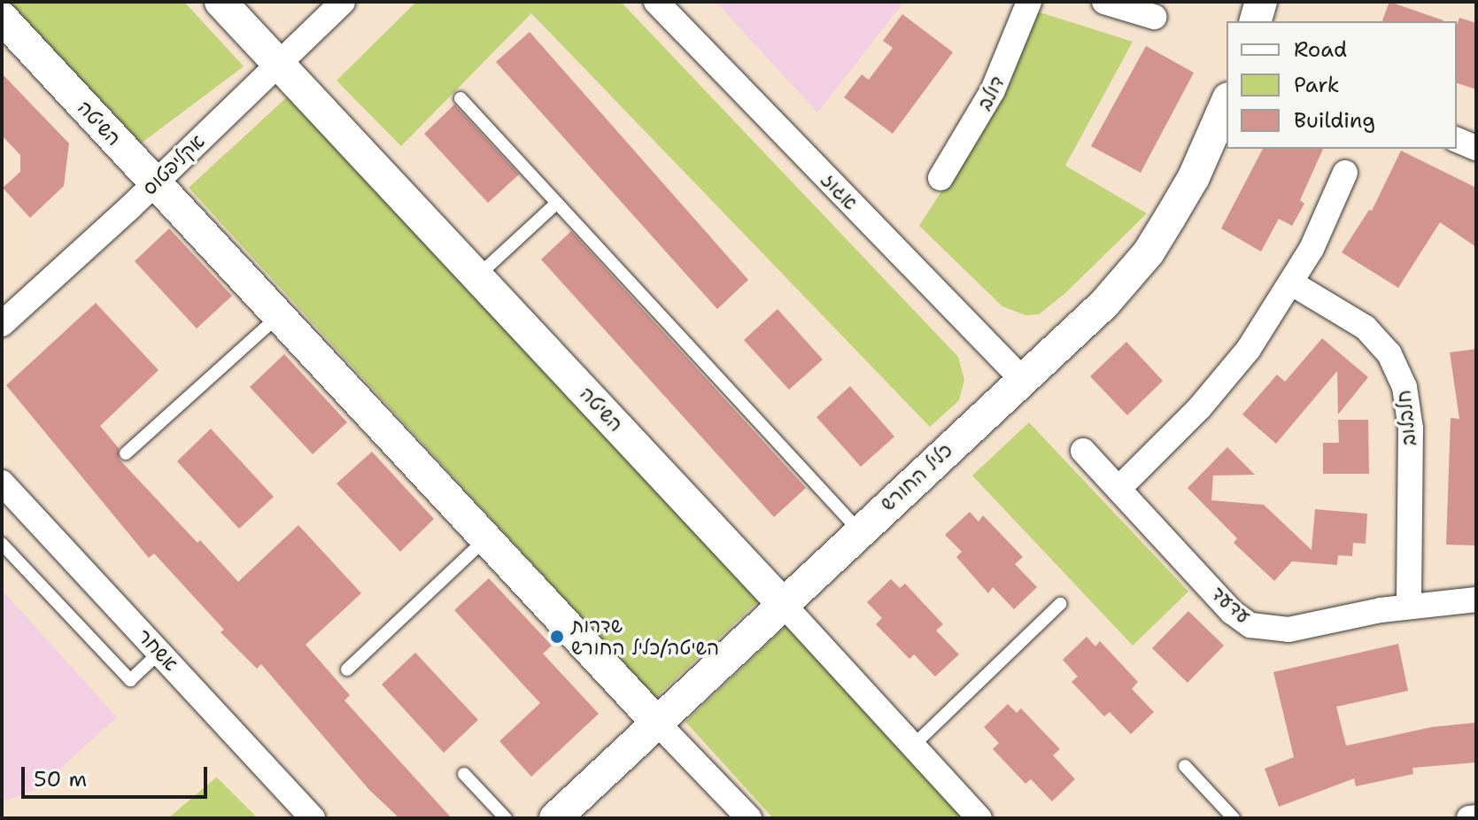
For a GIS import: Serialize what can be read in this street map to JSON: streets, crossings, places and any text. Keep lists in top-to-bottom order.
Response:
{
  "streets": {
    "street": [
      "דולב",
      "השיטה",
      "אקליפטוס",
      "אגוז",
      "חלבלוב",
      "כליל החורש",
      "עדעד",
      "אשחר"
    ]
  },
  "crossings": [
    ["השיטה", "אקליפטוס"],
    ["השיטה", "כליל החורש"],
    ["אגוז", "כליל החורש"],
    ["חלבלוב", "עדעד"]
  ],
  "places": ["שדרות השיטה/כליל החורש"],
  "legend": ["Road", "Park", "Building"],
  "scale_bar": "50 m"
}
